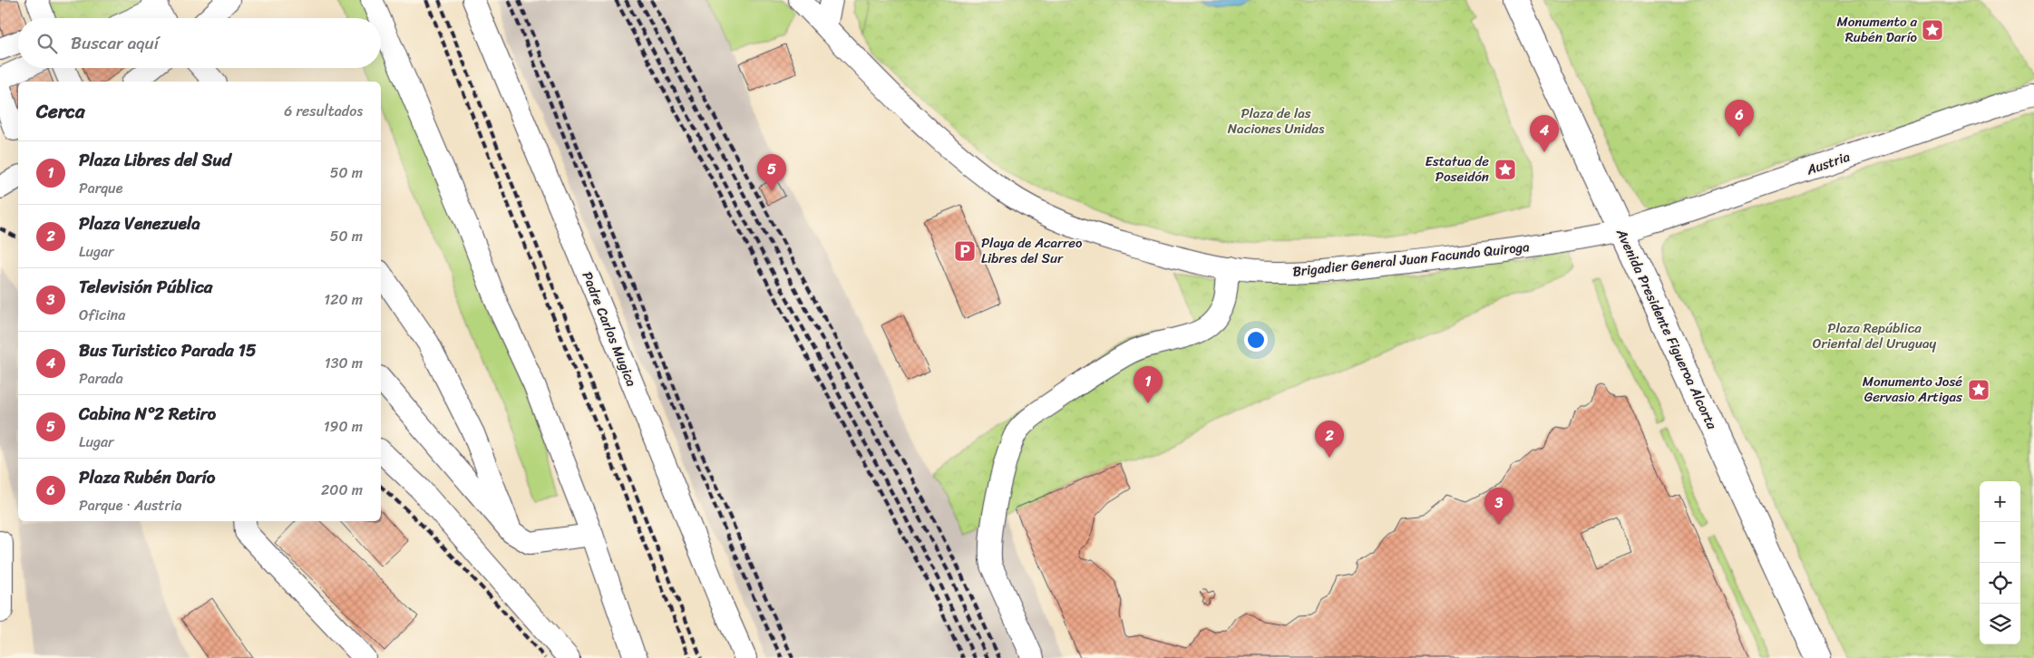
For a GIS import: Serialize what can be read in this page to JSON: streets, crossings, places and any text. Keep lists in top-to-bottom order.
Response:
{
  "streets": {
    "main road": ["Avenida Presidente Figueroa Alcorta"],
    "street": ["Austria", "Brigadier General Juan Facundo Quiroga", "Padre Carlos Mugica"]
  },
  "crossings": [
    ["Austria", "Brigadier General Juan Facundo Quiroga"],
    ["Austria", "Avenida Presidente Figueroa Alcorta"],
    ["Brigadier General Juan Facundo Quiroga", "Avenida Presidente Figueroa Alcorta"]
  ],
  "parks": ["Plaza de las Naciones Unidas", "Plaza República Oriental del Uruguay"],
  "places": {
    "place": ["Monumento a Rubén Darío", "Estatua de Poseidón", "Monumento José Gervasio Artigas"],
    "parking": ["Playa de Acarreo Libres del Sur"]
  },
  "page": {
    "search": "Buscar aquí",
    "heading": ["Cerca", "6 resultados"],
    "pins": [
      "6",
      "4",
      "5",
      "1",
      "2",
      "3"
    ],
    "list": [
      {
        "mark": "1",
        "name": "Plaza Libres del Sud",
        "note": "Parque",
        "value": "50 m"
      },
      {
        "mark": "2",
        "name": "Plaza Venezuela",
        "note": "Lugar",
        "value": "50 m"
      },
      {
        "mark": "3",
        "name": "Televisión Pública",
        "note": "Oficina",
        "value": "120 m"
      },
      {
        "mark": "4",
        "name": "Bus Turistico Parada 15",
        "note": "Parada",
        "value": "130 m"
      },
      {
        "mark": "5",
        "name": "Cabina N°2 Retiro",
        "note": "Lugar",
        "value": "190 m"
      },
      {
        "mark": "6",
        "name": "Plaza Rubén Darío",
        "note": "Parque · Austria",
        "value": "200 m"
      }
    ],
    "map_buttons": ["+", "−"]
  }
}
